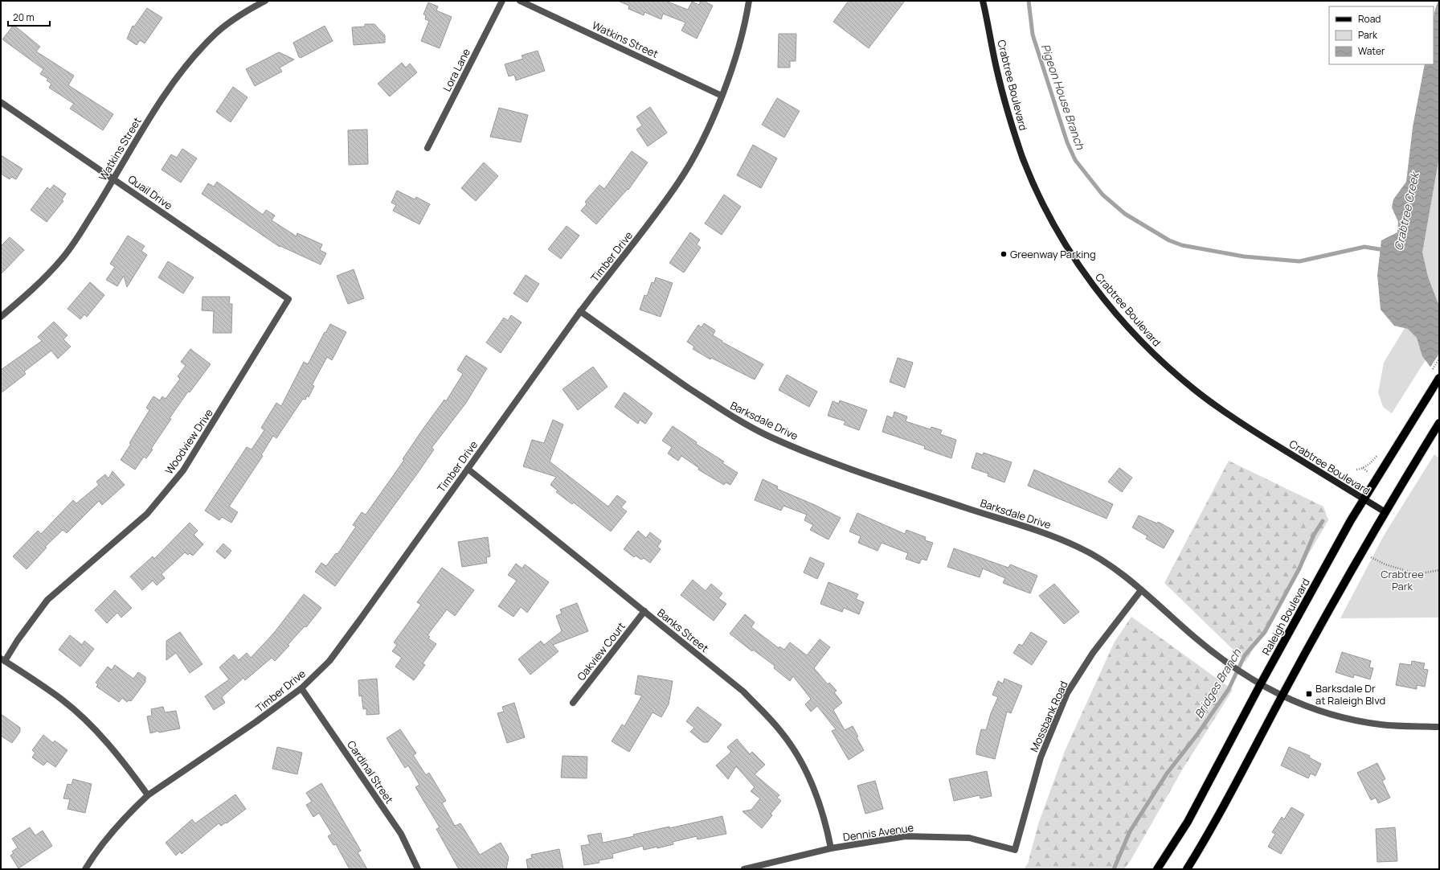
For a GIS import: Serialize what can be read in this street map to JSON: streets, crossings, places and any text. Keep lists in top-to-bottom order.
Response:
{
  "streets": {
    "main road": ["Crabtree Boulevard", "Raleigh Boulevard"],
    "street": [
      "Watkins Street",
      "Lora Lane",
      "Quail Drive",
      "Timber Drive",
      "Barksdale Drive",
      "Woodview Drive",
      "Banks Street",
      "Oakview Court",
      "Mossbank Road",
      "Cardinal Street",
      "Dennis Avenue"
    ]
  },
  "crossings": [
    ["Watkins Street", "Quail Drive"],
    ["Watkins Street", "Timber Drive"],
    ["Crabtree Boulevard", "Raleigh Boulevard"],
    ["Quail Drive", "Woodview Drive"],
    ["Timber Drive", "Barksdale Drive"],
    ["Timber Drive", "Banks Street"],
    ["Timber Drive", "Cardinal Street"],
    ["Barksdale Drive", "Raleigh Boulevard"],
    ["Barksdale Drive", "Mossbank Road"],
    ["Banks Street", "Oakview Court"],
    ["Banks Street", "Dennis Avenue"],
    ["Mossbank Road", "Dennis Avenue"]
  ],
  "water": ["Pigeon House Branch", "Crabtree Creek", "Bridges Branch"],
  "parks": ["Crabtree Park"],
  "places": {
    "other": ["Greenway Parking"],
    "transit": ["Barksdale Dr at Raleigh Blvd"]
  },
  "legend": ["Road", "Park", "Water"],
  "scale_bar": "20 m"
}
